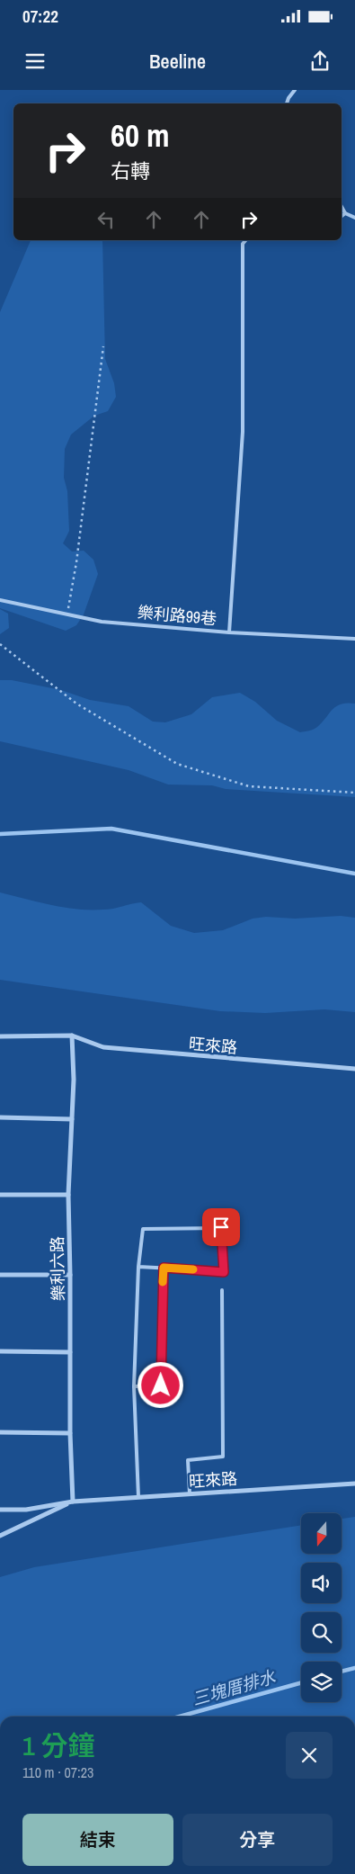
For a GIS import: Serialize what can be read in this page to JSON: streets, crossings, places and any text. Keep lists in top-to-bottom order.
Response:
{
  "streets": {
    "street": ["旺來路", "樂利六路"],
    "lane": ["樂利路99巷"]
  },
  "crossings": [
    ["旺來路", "樂利六路"]
  ],
  "water": ["三塊厝排水"],
  "north": "bottom",
  "page": {
    "status": "07:22",
    "header": "Beeline",
    "turn": ["60 m", "右轉"],
    "heading": ["1 分鐘", "110 m · 07:23"],
    "buttons": ["結束", "分享"]
  }
}
